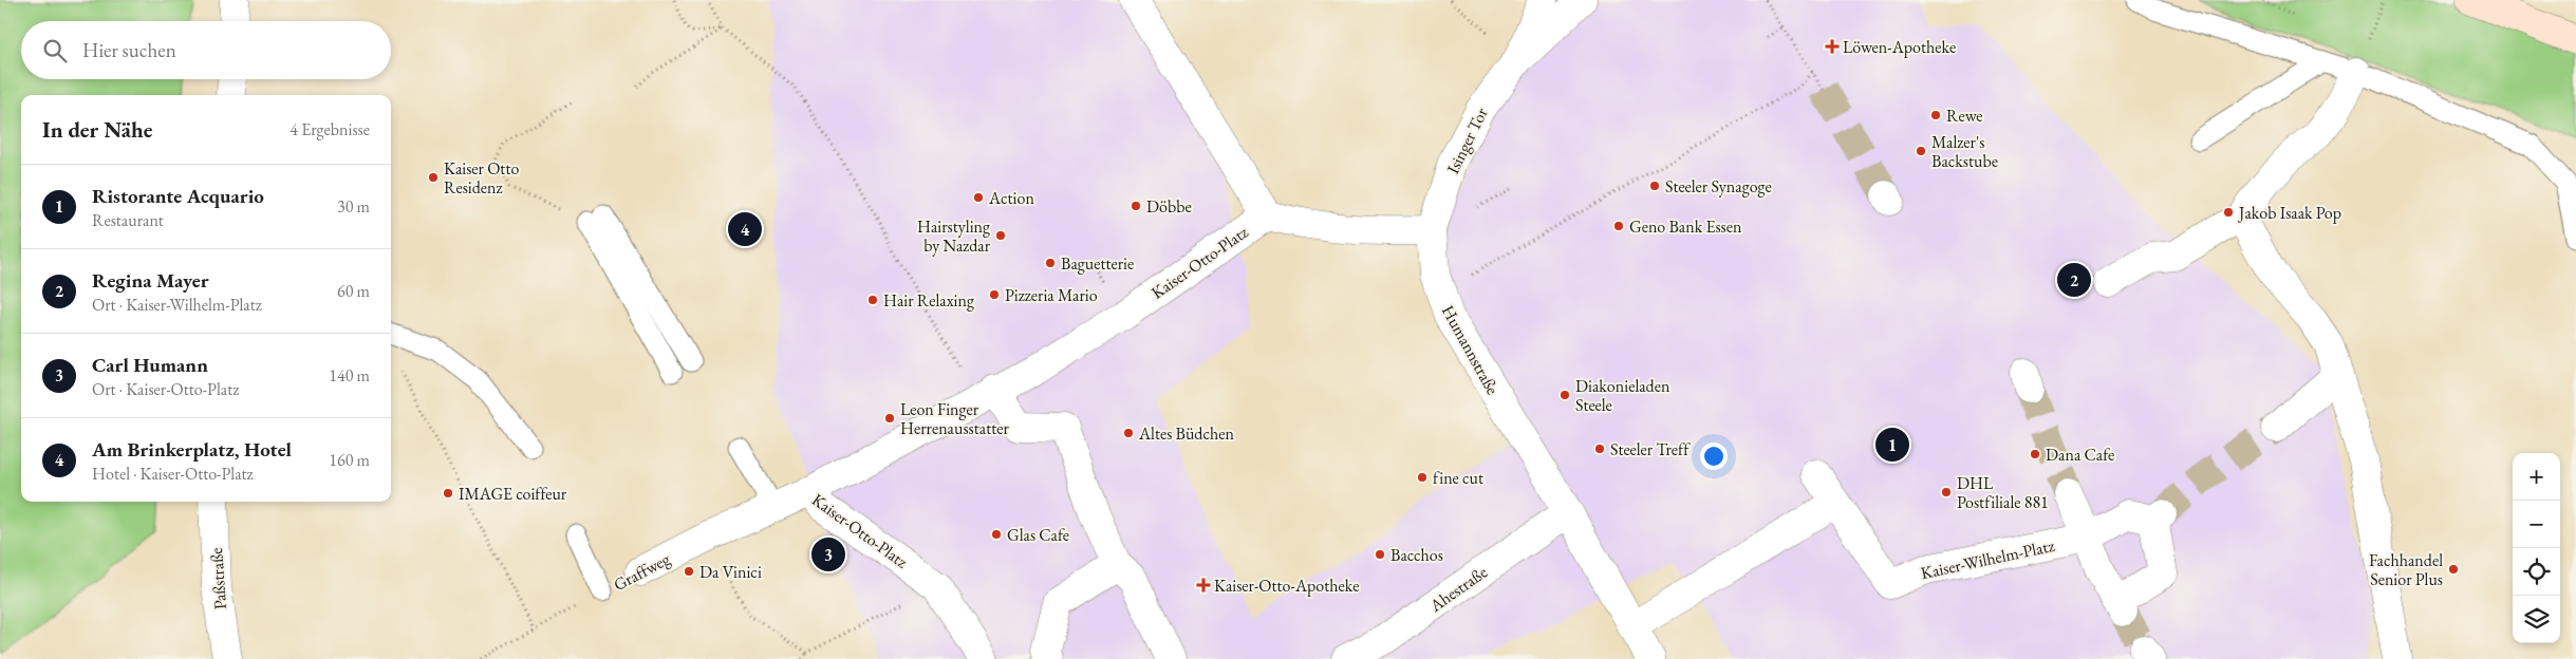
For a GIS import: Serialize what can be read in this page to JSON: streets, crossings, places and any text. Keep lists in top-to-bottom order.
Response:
{
  "streets": {
    "street": [
      "Isinger Tor",
      "Kaiser-Otto-Platz",
      "Humannstraße",
      "Kaiser-Wilhelm-Platz",
      "Graffweg",
      "Paßstraße",
      "Ahestraße"
    ]
  },
  "crossings": [
    ["Isinger Tor", "Humannstraße"],
    ["Kaiser-Otto-Platz", "Graffweg"],
    ["Humannstraße", "Ahestraße"]
  ],
  "places": {
    "health": ["Löwen-Apotheke", "Kaiser-Otto-Apotheke"],
    "other": [
      "Rewe",
      "Malzer's Backstube",
      "Kaiser Otto Residenz",
      "Steeler Synagoge",
      "Action",
      "Döbbe",
      "Jakob Isaak Pop",
      "Geno Bank Essen",
      "Hairstyling by Nazdar",
      "Baguetterie",
      "Pizzeria Mario",
      "Hair Relaxing",
      "Diakonieladen Steele",
      "Leon Finger Herrenausstatter",
      "Altes Büdchen",
      "Steeler Treff",
      "Dana Cafe",
      "fine cut",
      "DHL Postfiliale 881",
      "IMAGE coiffeur",
      "Glas Cafe",
      "Bacchos",
      "Fachhandel Senior Plus",
      "Da Vinici"
    ]
  },
  "page": {
    "search": "Hier suchen",
    "heading": ["In der Nähe", "4 Ergebnisse"],
    "list": [
      {
        "mark": "1",
        "name": "Ristorante Acquario",
        "note": "Restaurant",
        "value": "30 m"
      },
      {
        "mark": "2",
        "name": "Regina Mayer",
        "note": "Ort · Kaiser-Wilhelm-Platz",
        "value": "60 m"
      },
      {
        "mark": "3",
        "name": "Carl Humann",
        "note": "Ort · Kaiser-Otto-Platz",
        "value": "140 m"
      },
      {
        "mark": "4",
        "name": "Am Brinkerplatz, Hotel",
        "note": "Hotel · Kaiser-Otto-Platz",
        "value": "160 m"
      }
    ],
    "pins": [
      "4",
      "2",
      "1",
      "3"
    ],
    "map_buttons": ["+", "−"]
  }
}
